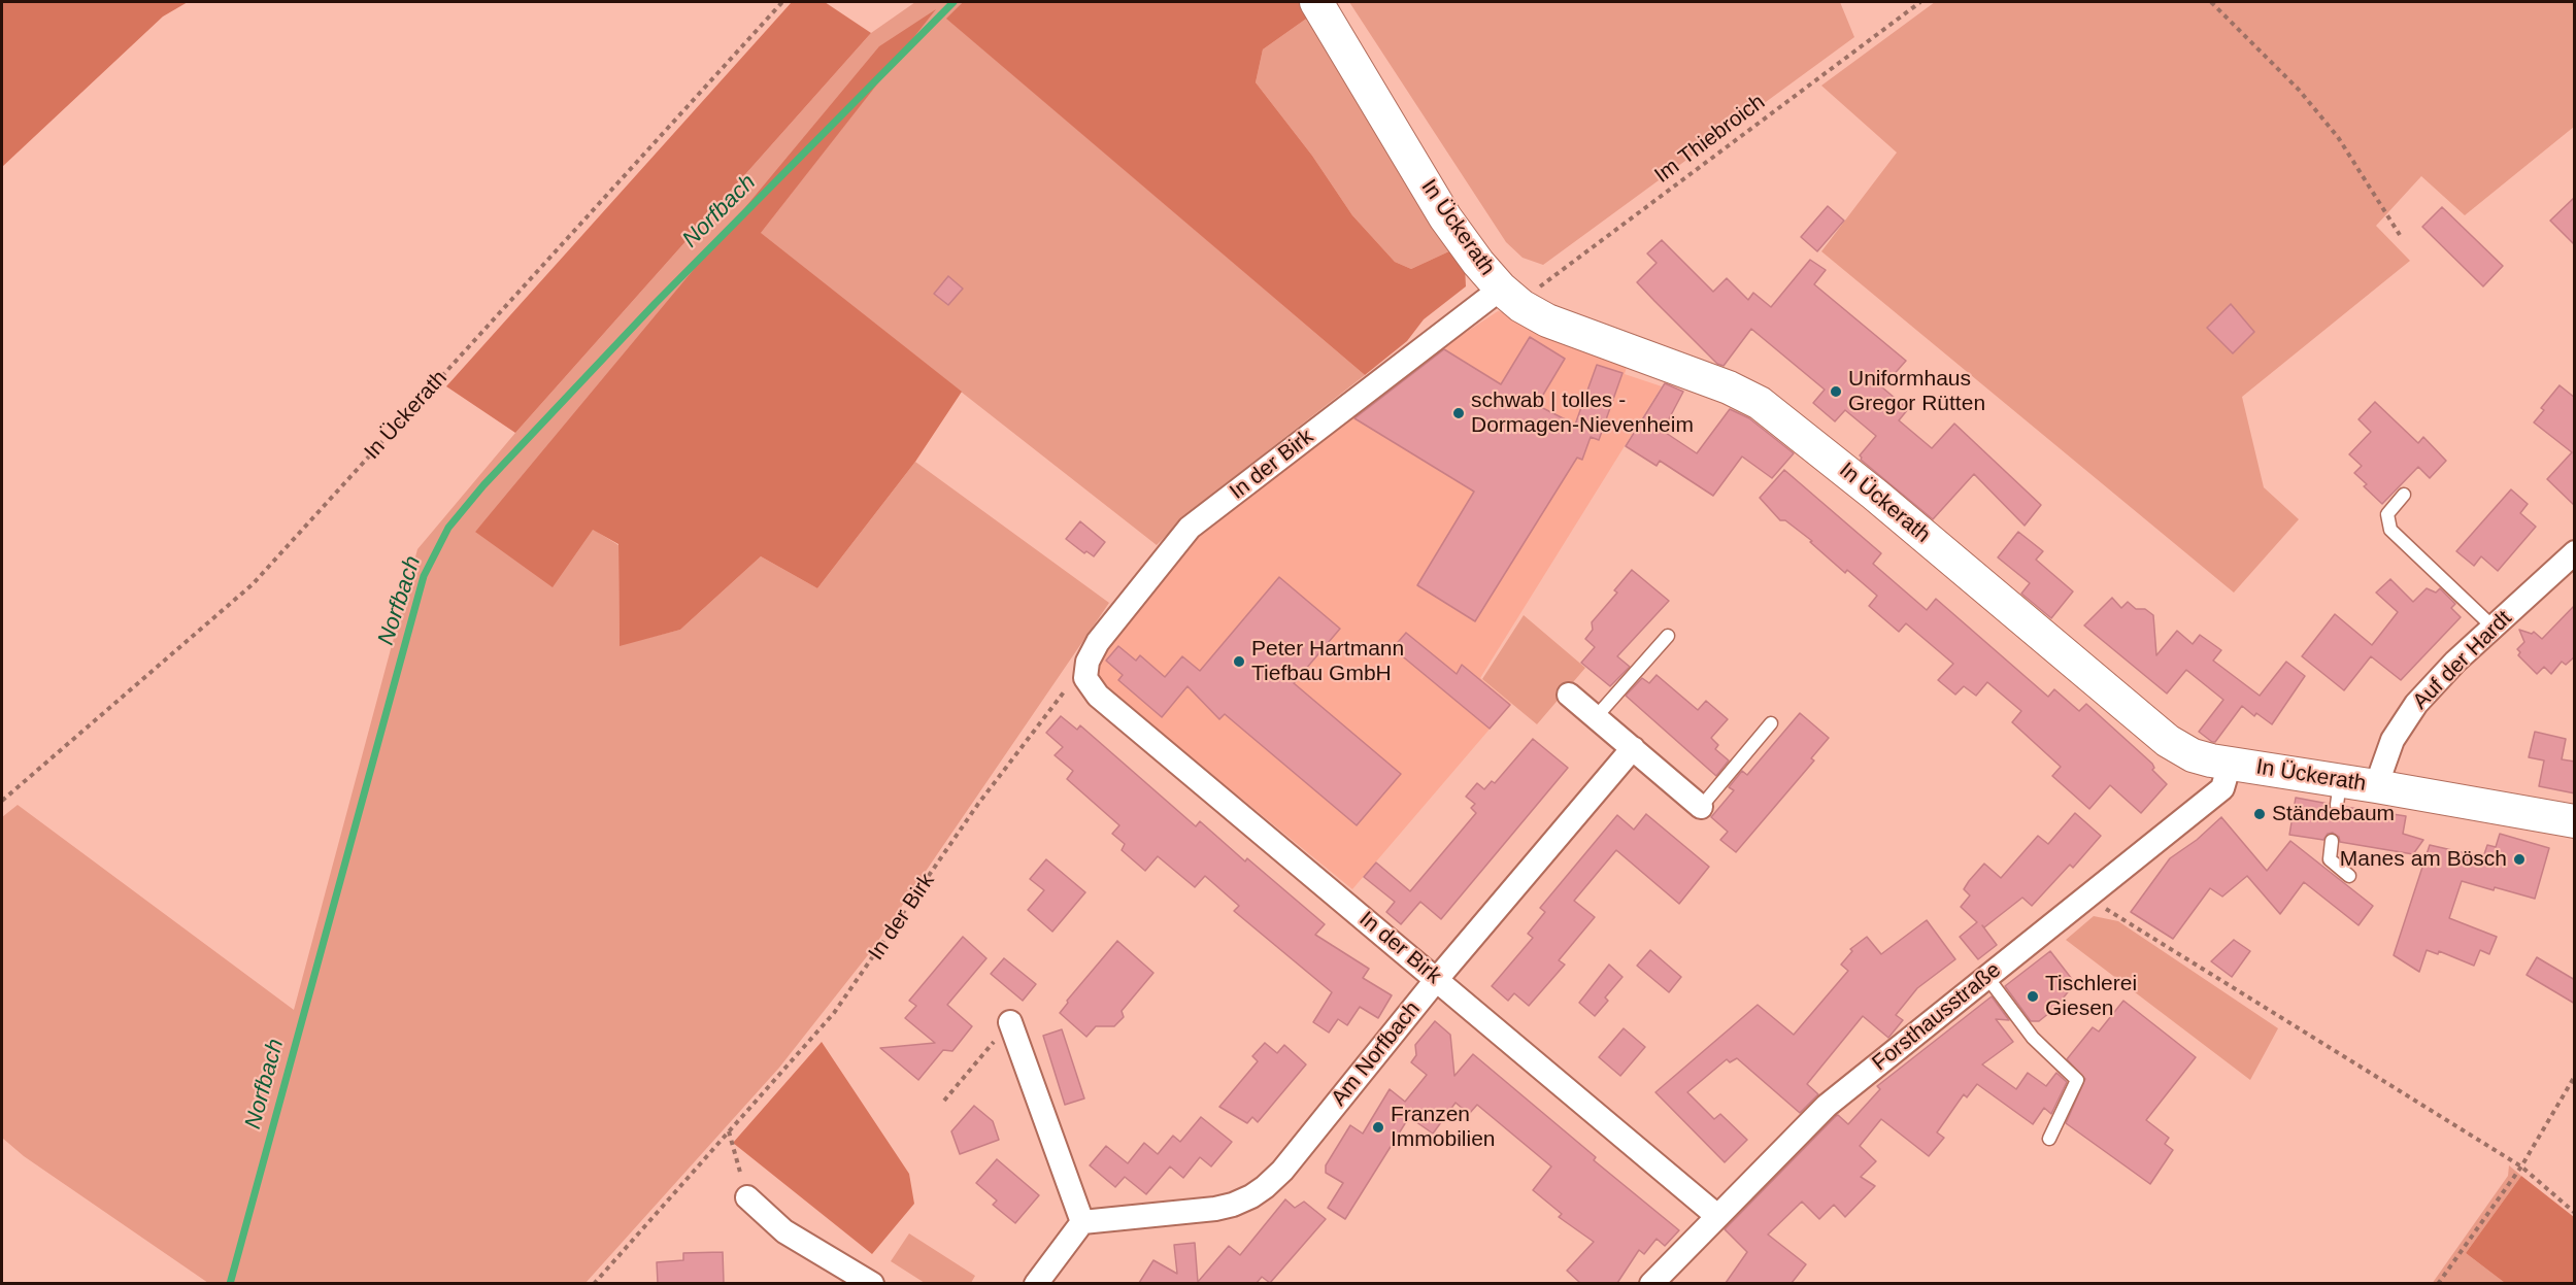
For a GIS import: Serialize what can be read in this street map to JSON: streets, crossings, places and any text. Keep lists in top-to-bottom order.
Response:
{
  "streets": {
    "main road": ["In Ückerath"],
    "street": [
      "In der Birk",
      "Auf der Hardt",
      "Forsthausstraße",
      "Am Norfbach"
    ],
    "path": ["Im Thiebroich"]
  },
  "crossings": [
    ["Im Thiebroich", "In Ückerath"],
    ["Im Thiebroich", "In der Birk"],
    ["In Ückerath", "In der Birk"],
    ["In Ückerath", "Auf der Hardt"],
    ["In Ückerath", "Forsthausstraße"],
    ["In der Birk", "Forsthausstraße"],
    ["In der Birk", "Am Norfbach"]
  ],
  "water": ["Norfbach"],
  "places": [
    "Uniformhaus Gregor Rütten",
    "schwab | tolles - Dormagen-Nievenheim",
    "Peter Hartmann Tiefbau GmbH",
    "Ständebaum",
    "Manes am Bösch",
    "Tischlerei Giesen",
    "Franzen Immobilien"
  ]
}
